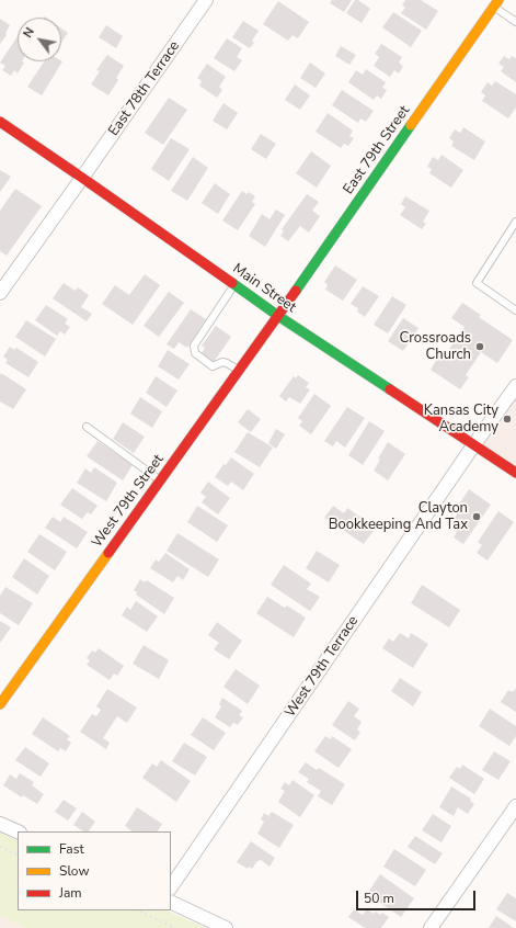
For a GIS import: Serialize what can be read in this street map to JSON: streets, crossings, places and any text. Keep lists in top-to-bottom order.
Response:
{
  "streets": {
    "street": [
      "East 78th Terrace",
      "East 79th Street",
      "Main Street",
      "West 79th Street",
      "West 79th Terrace"
    ]
  },
  "crossings": [
    ["East 78th Terrace", "Main Street"],
    ["East 79th Street", "Main Street"],
    ["East 79th Street", "West 79th Street"],
    ["Main Street", "West 79th Street"],
    ["Main Street", "West 79th Terrace"]
  ],
  "places": ["Crossroads Church", "Kansas City Academy", "Clayton Bookkeeping And Tax"],
  "legend": ["Fast", "Slow", "Jam"],
  "scale_bar": "50 m",
  "north": "top left"
}
